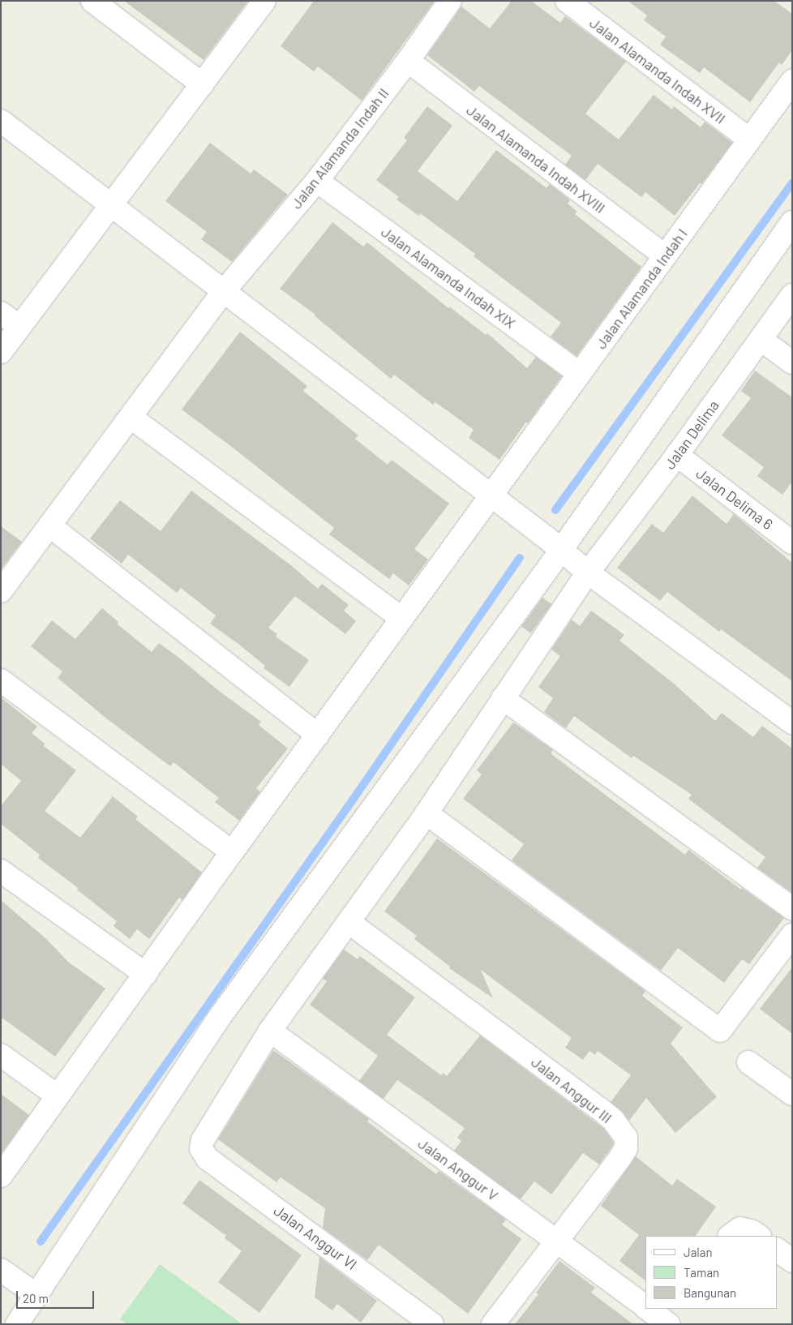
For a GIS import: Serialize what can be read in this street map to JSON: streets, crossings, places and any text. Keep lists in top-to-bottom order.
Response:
{
  "streets": {
    "street": [
      "Jalan Alamanda Indah XVII",
      "Jalan Alamanda Indah II",
      "Jalan Alamanda Indah XVIII",
      "Jalan Alamanda Indah XIX",
      "Jalan Alamanda Indah I",
      "Jalan Delima",
      "Jalan Delima 6",
      "Jalan Anggur III",
      "Jalan Anggur V",
      "Jalan Anggur VI"
    ]
  },
  "crossings": [
    ["Jalan Alamanda Indah XVII", "Jalan Alamanda Indah I"],
    ["Jalan Alamanda Indah II", "Jalan Alamanda Indah XVIII"],
    ["Jalan Alamanda Indah II", "Jalan Alamanda Indah XIX"],
    ["Jalan Alamanda Indah XVIII", "Jalan Alamanda Indah I"],
    ["Jalan Alamanda Indah XIX", "Jalan Alamanda Indah I"],
    ["Jalan Delima", "Jalan Delima 6"],
    ["Jalan Delima", "Jalan Anggur III"],
    ["Jalan Delima", "Jalan Anggur V"],
    ["Jalan Delima", "Jalan Anggur VI"],
    ["Jalan Anggur III", "Jalan Anggur V"]
  ],
  "legend": ["Jalan", "Taman", "Bangunan"],
  "scale_bar": "20 m"
}
